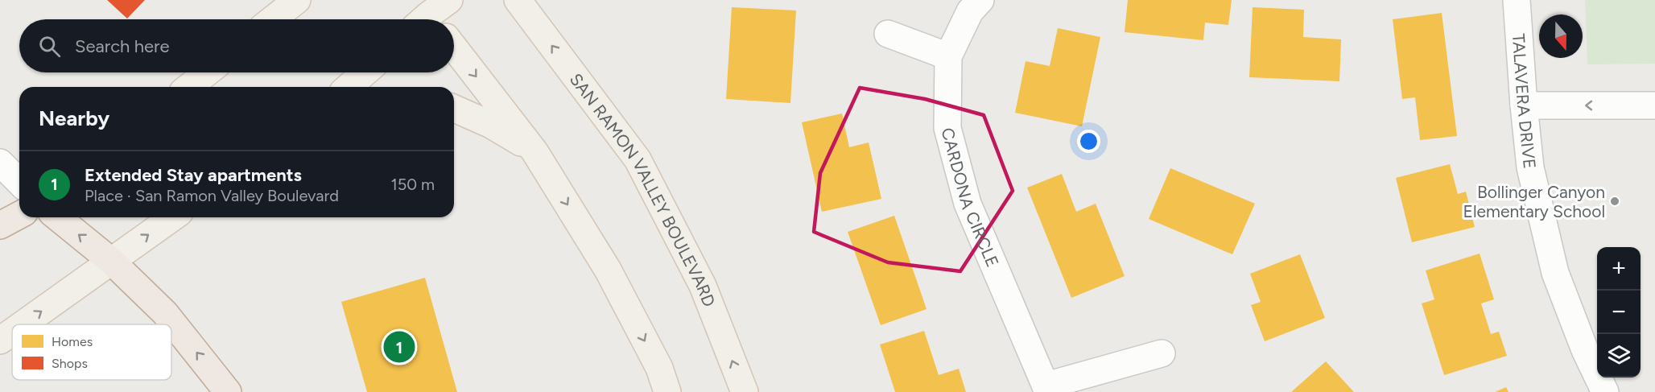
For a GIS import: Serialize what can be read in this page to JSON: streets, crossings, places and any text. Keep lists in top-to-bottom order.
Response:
{
  "streets": {
    "main road": ["SAN RAMON VALLEY BOULEVARD"],
    "street": ["TALAVERA DRIVE", "CARDONA CIRCLE"]
  },
  "places": ["Bollinger Canyon Elementary School"],
  "legend": ["Homes", "Shops"],
  "north": "bottom",
  "page": {
    "search": "Search here",
    "heading": "Nearby",
    "list": [
      {
        "mark": "1",
        "name": "Extended Stay apartments",
        "note": "Place · San Ramon Valley Boulevard",
        "value": "150 m"
      }
    ],
    "map_buttons": ["+", "−"],
    "pins": "1"
  }
}
